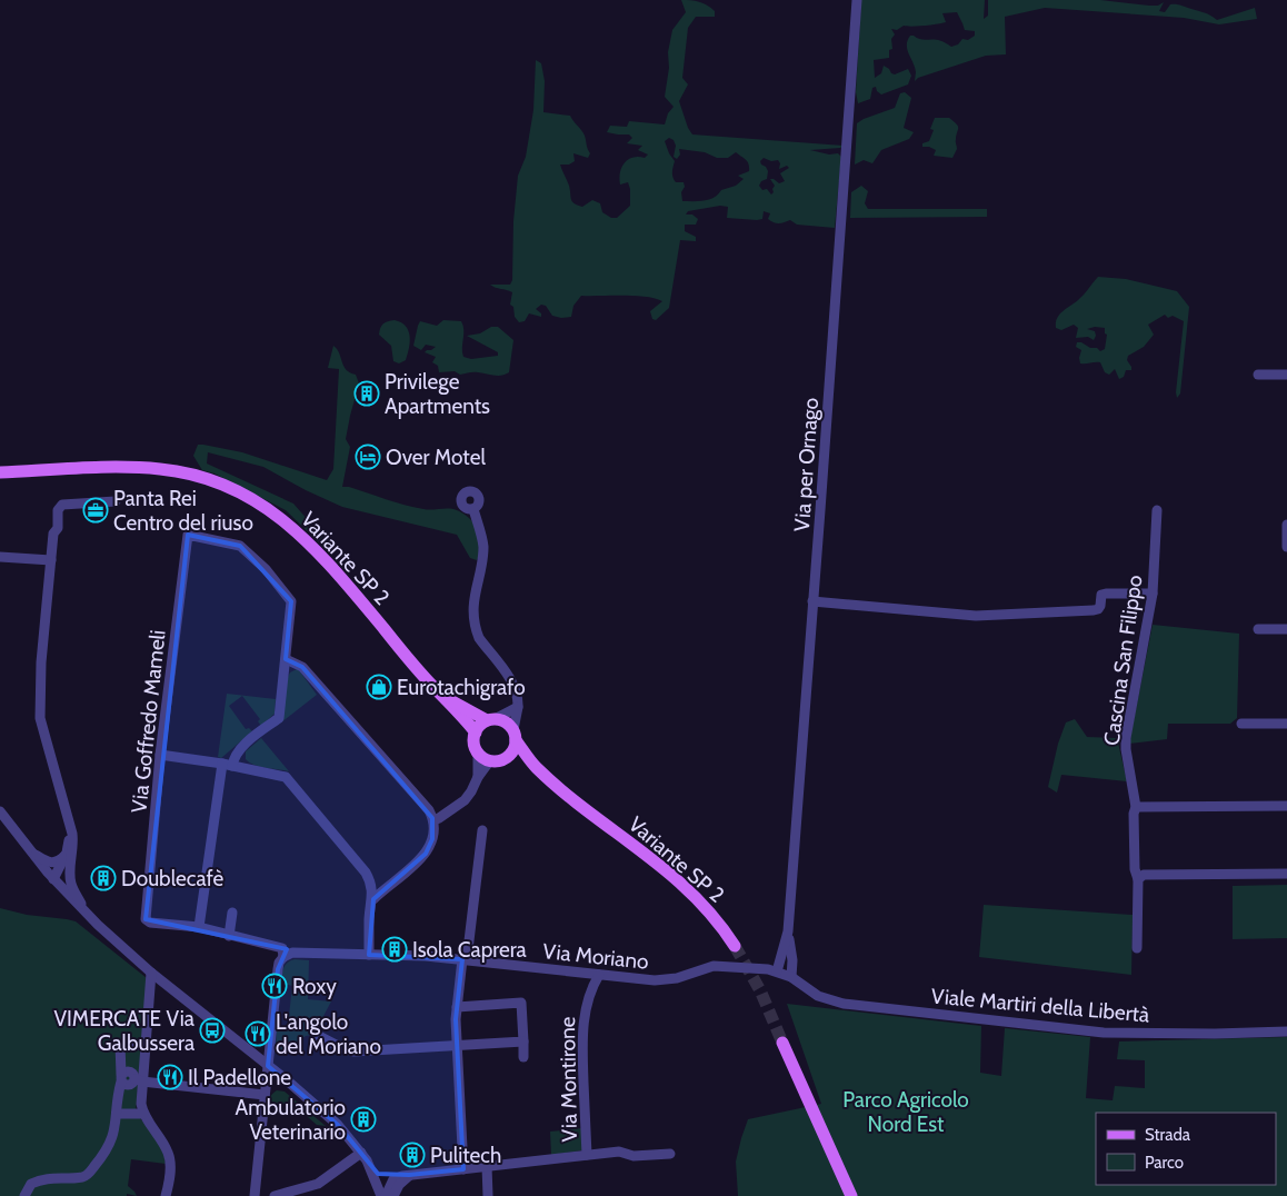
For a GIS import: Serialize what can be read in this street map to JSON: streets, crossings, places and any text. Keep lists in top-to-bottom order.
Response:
{
  "streets": {
    "main road": ["Variante SP 2"],
    "street": [
      "Via per Ornago",
      "Cascina San Filippo",
      "Via Goffredo Mameli",
      "Via Moriano",
      "Viale Martiri della Libertà",
      "Via Montirone"
    ]
  },
  "crossings": [
    ["Via per Ornago", "Via Moriano"],
    ["Via per Ornago", "Viale Martiri della Libertà"],
    ["Via Moriano", "Viale Martiri della Libertà"]
  ],
  "parks": ["Parco Agricolo Nord Est"],
  "places": {
    "building": [
      "Privilege Apartments",
      "Doublecafè",
      "Isola Caprera",
      "Ambulatorio Veterinario",
      "Pulitech"
    ],
    "hotel": ["Over Motel"],
    "office": ["Panta Rei Centro del riuso"],
    "shop": ["Eurotachigrafo"],
    "restaurant": ["Roxy", "L'angolo del Moriano", "Il Padellone"],
    "bus stop": ["VIMERCATE Via Galbussera"]
  },
  "legend": ["Strada", "Parco"]
}
